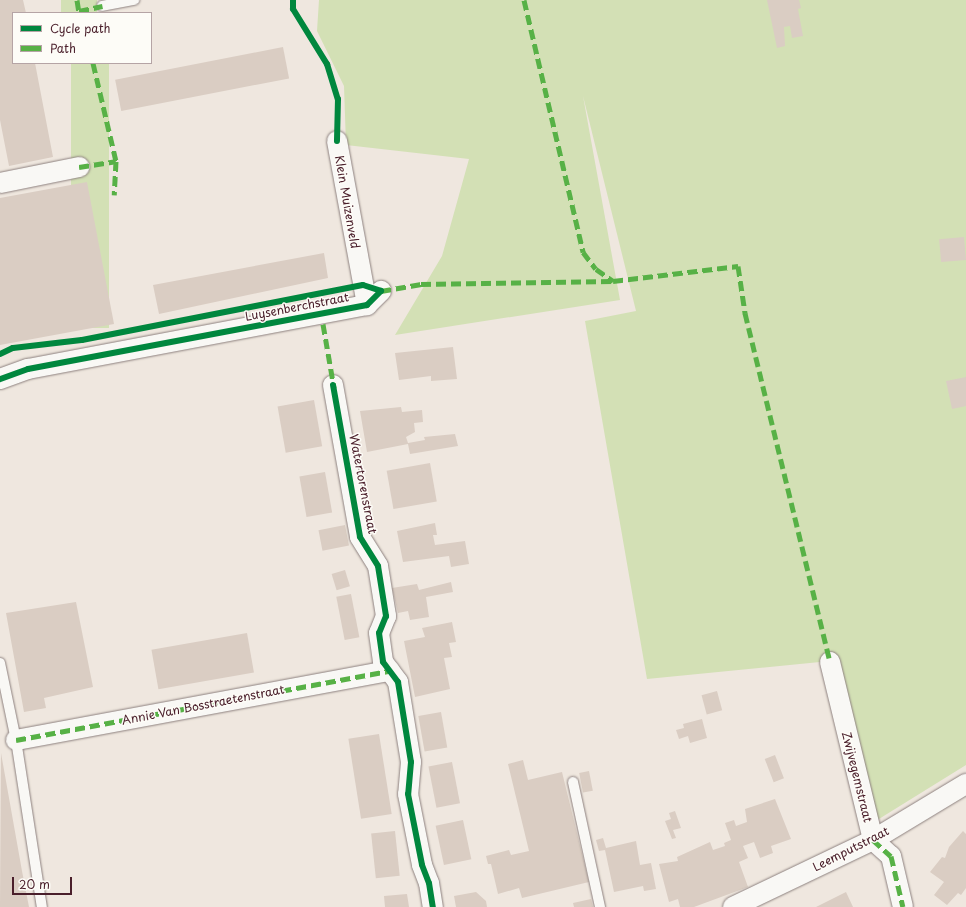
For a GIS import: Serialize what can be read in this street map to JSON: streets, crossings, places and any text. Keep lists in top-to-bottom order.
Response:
{
  "streets": {
    "street": [
      "Klein Muizenveld",
      "Luysenberchstraat",
      "Watertorenstraat",
      "Annie Van Bosstraetenstraat",
      "Zwijvegemstraat",
      "Leemputstraat"
    ]
  },
  "crossings": [
    ["Klein Muizenveld", "Luysenberchstraat"],
    ["Watertorenstraat", "Annie Van Bosstraetenstraat"],
    ["Zwijvegemstraat", "Leemputstraat"]
  ],
  "legend": ["Cycle path", "Path"],
  "scale_bar": "20 m"
}
